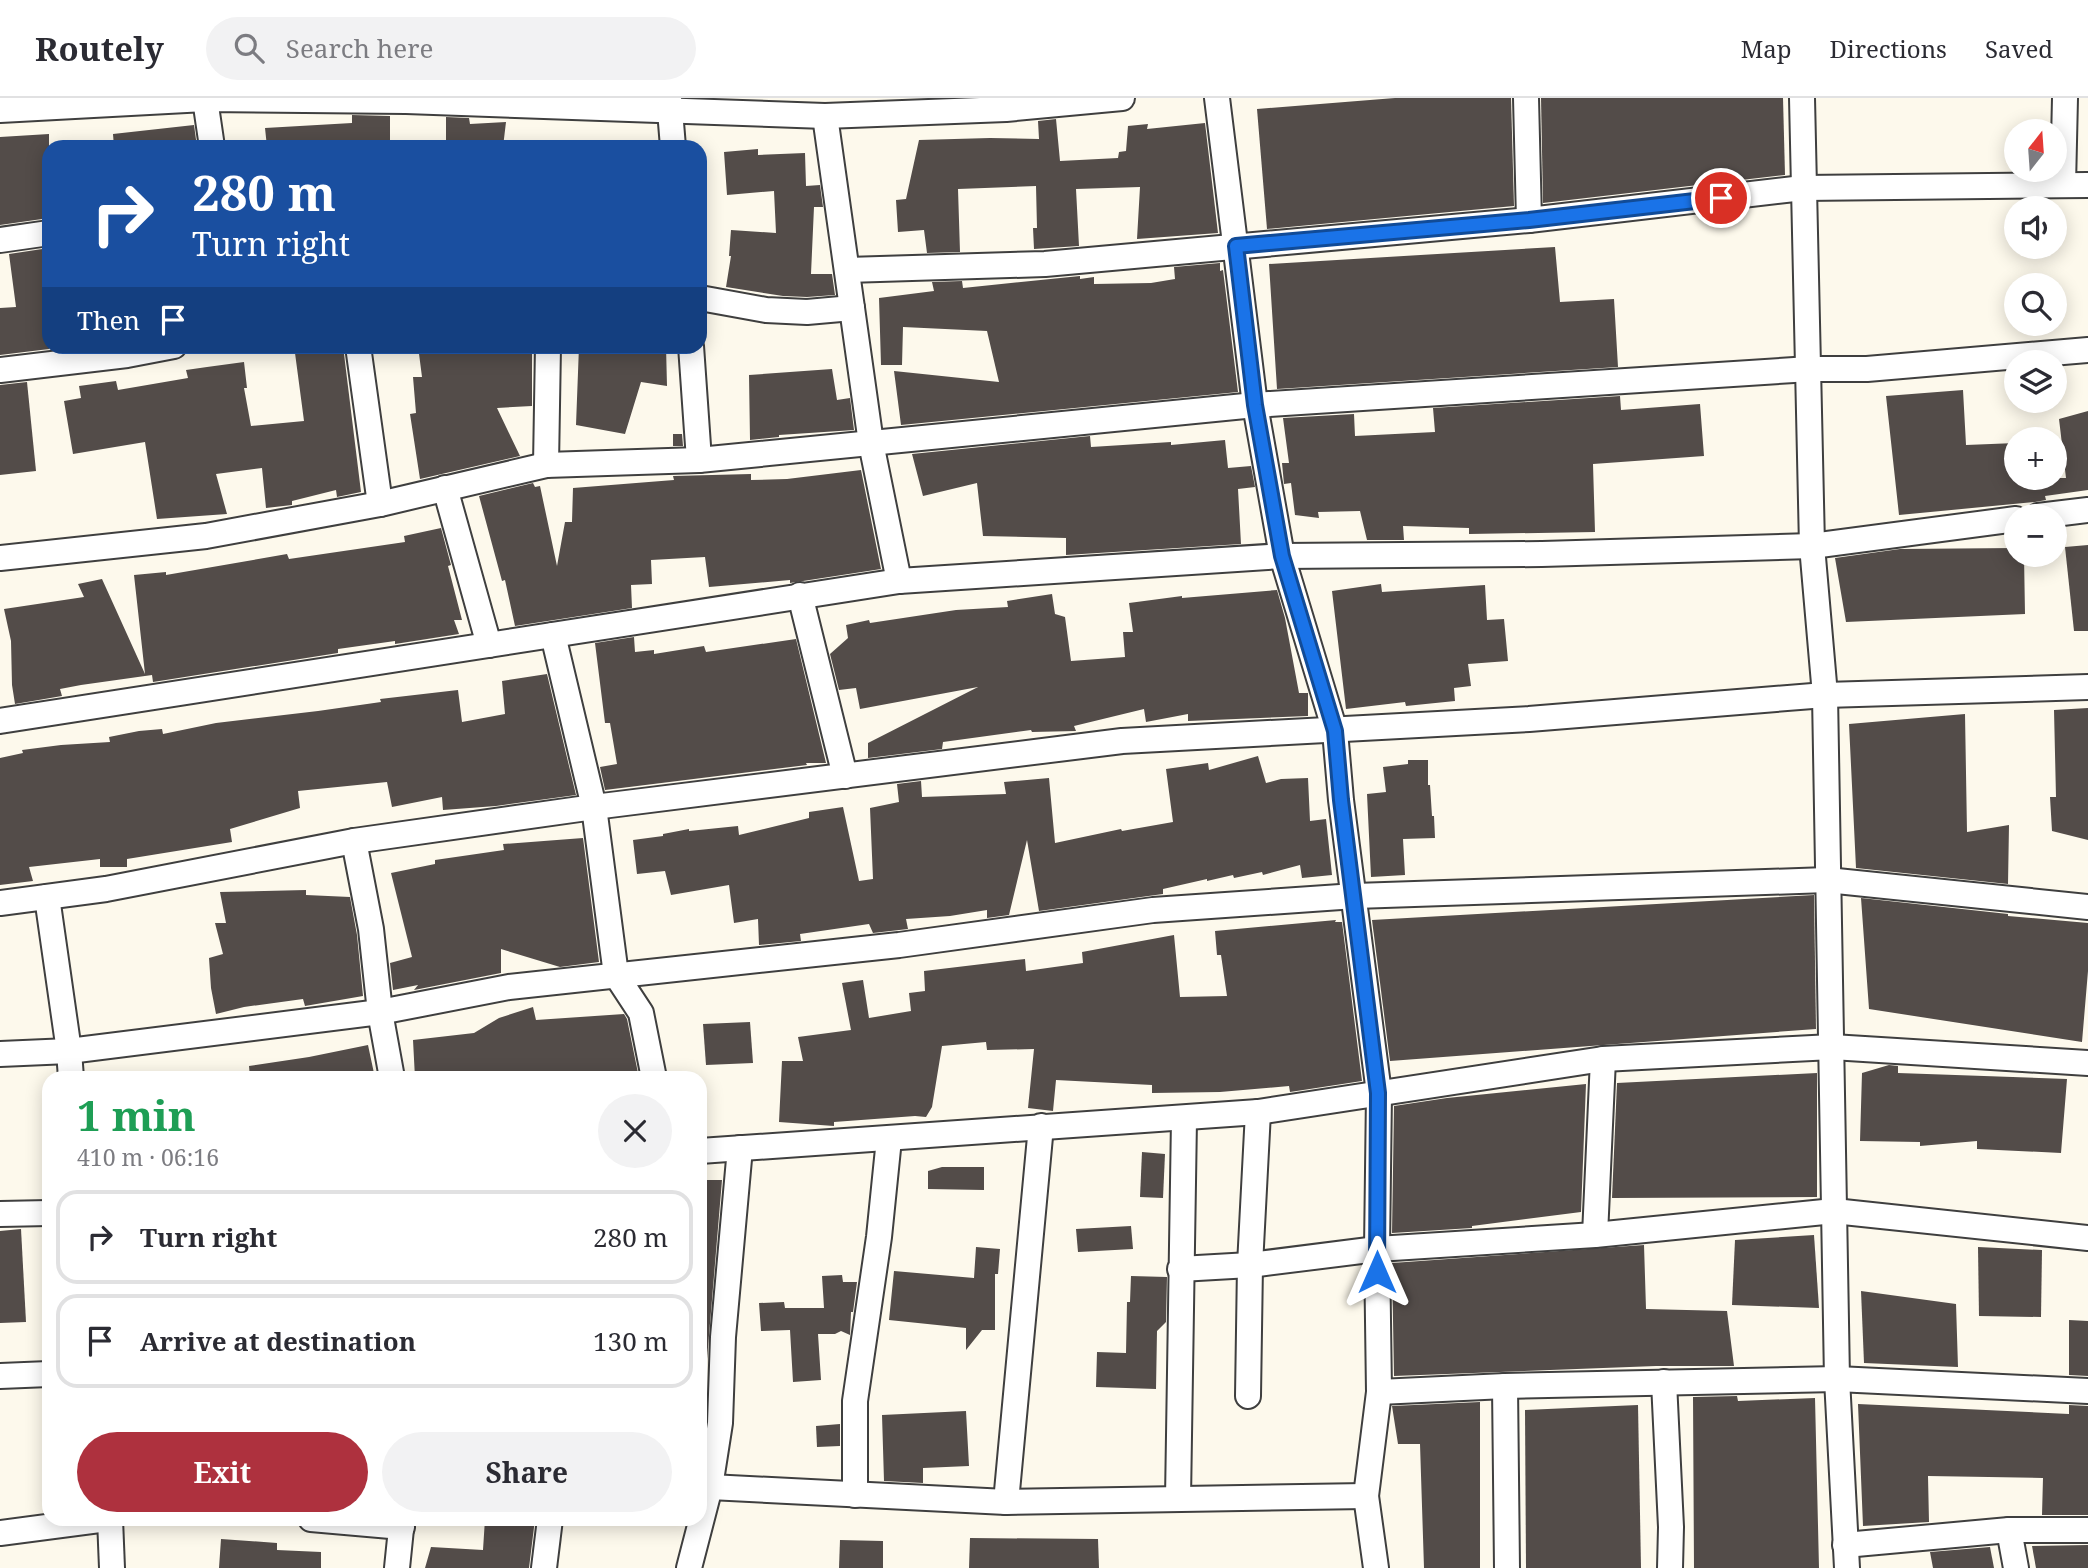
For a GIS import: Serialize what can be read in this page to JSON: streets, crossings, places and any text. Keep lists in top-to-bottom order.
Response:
{
  "north": "top",
  "page": {
    "header": "Routely",
    "search": "Search here",
    "nav": ["Map", "Directions", "Saved"],
    "map_buttons": ["+", "−"],
    "turn": ["280 m", "Turn right"],
    "then": "Then",
    "heading": ["1 min", "410 m · 06:16"],
    "list": [
      {
        "name": "Turn right",
        "value": "280 m"
      },
      {
        "name": "Arrive at destination",
        "value": "130 m"
      }
    ],
    "buttons": ["Exit", "Share"]
  }
}
